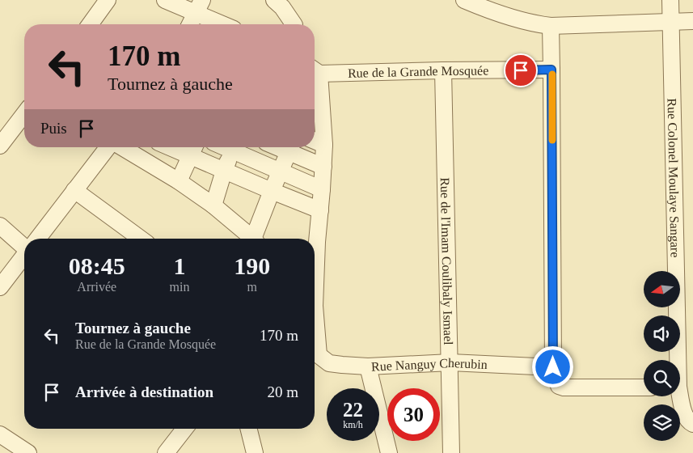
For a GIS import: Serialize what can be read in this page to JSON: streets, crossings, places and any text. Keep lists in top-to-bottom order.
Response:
{
  "streets": {
    "street": [
      "Rue de la Grande Mosquée",
      "Rue Colonel Moulaye Sangare",
      "Rue de l'Imam Coulibaly Ismael",
      "Rue Nanguy Cherubin"
    ]
  },
  "crossings": [
    ["Rue de la Grande Mosquée", "Rue de l'Imam Coulibaly Ismael"],
    ["Rue de l'Imam Coulibaly Ismael", "Rue Nanguy Cherubin"]
  ],
  "north": "left",
  "page": {
    "turn": ["170 m", "Tournez à gauche"],
    "then": "Puis",
    "eta": [
      "08:45",
      "Arrivée",
      "1",
      "min",
      "190",
      "m"
    ],
    "list": [
      {
        "name": "Tournez à gauche",
        "note": "Rue de la Grande Mosquée",
        "value": "170 m"
      },
      {
        "name": "Arrivée à destination",
        "value": "20 m"
      }
    ],
    "speed": "22 km/h",
    "limit": "30"
  }
}
